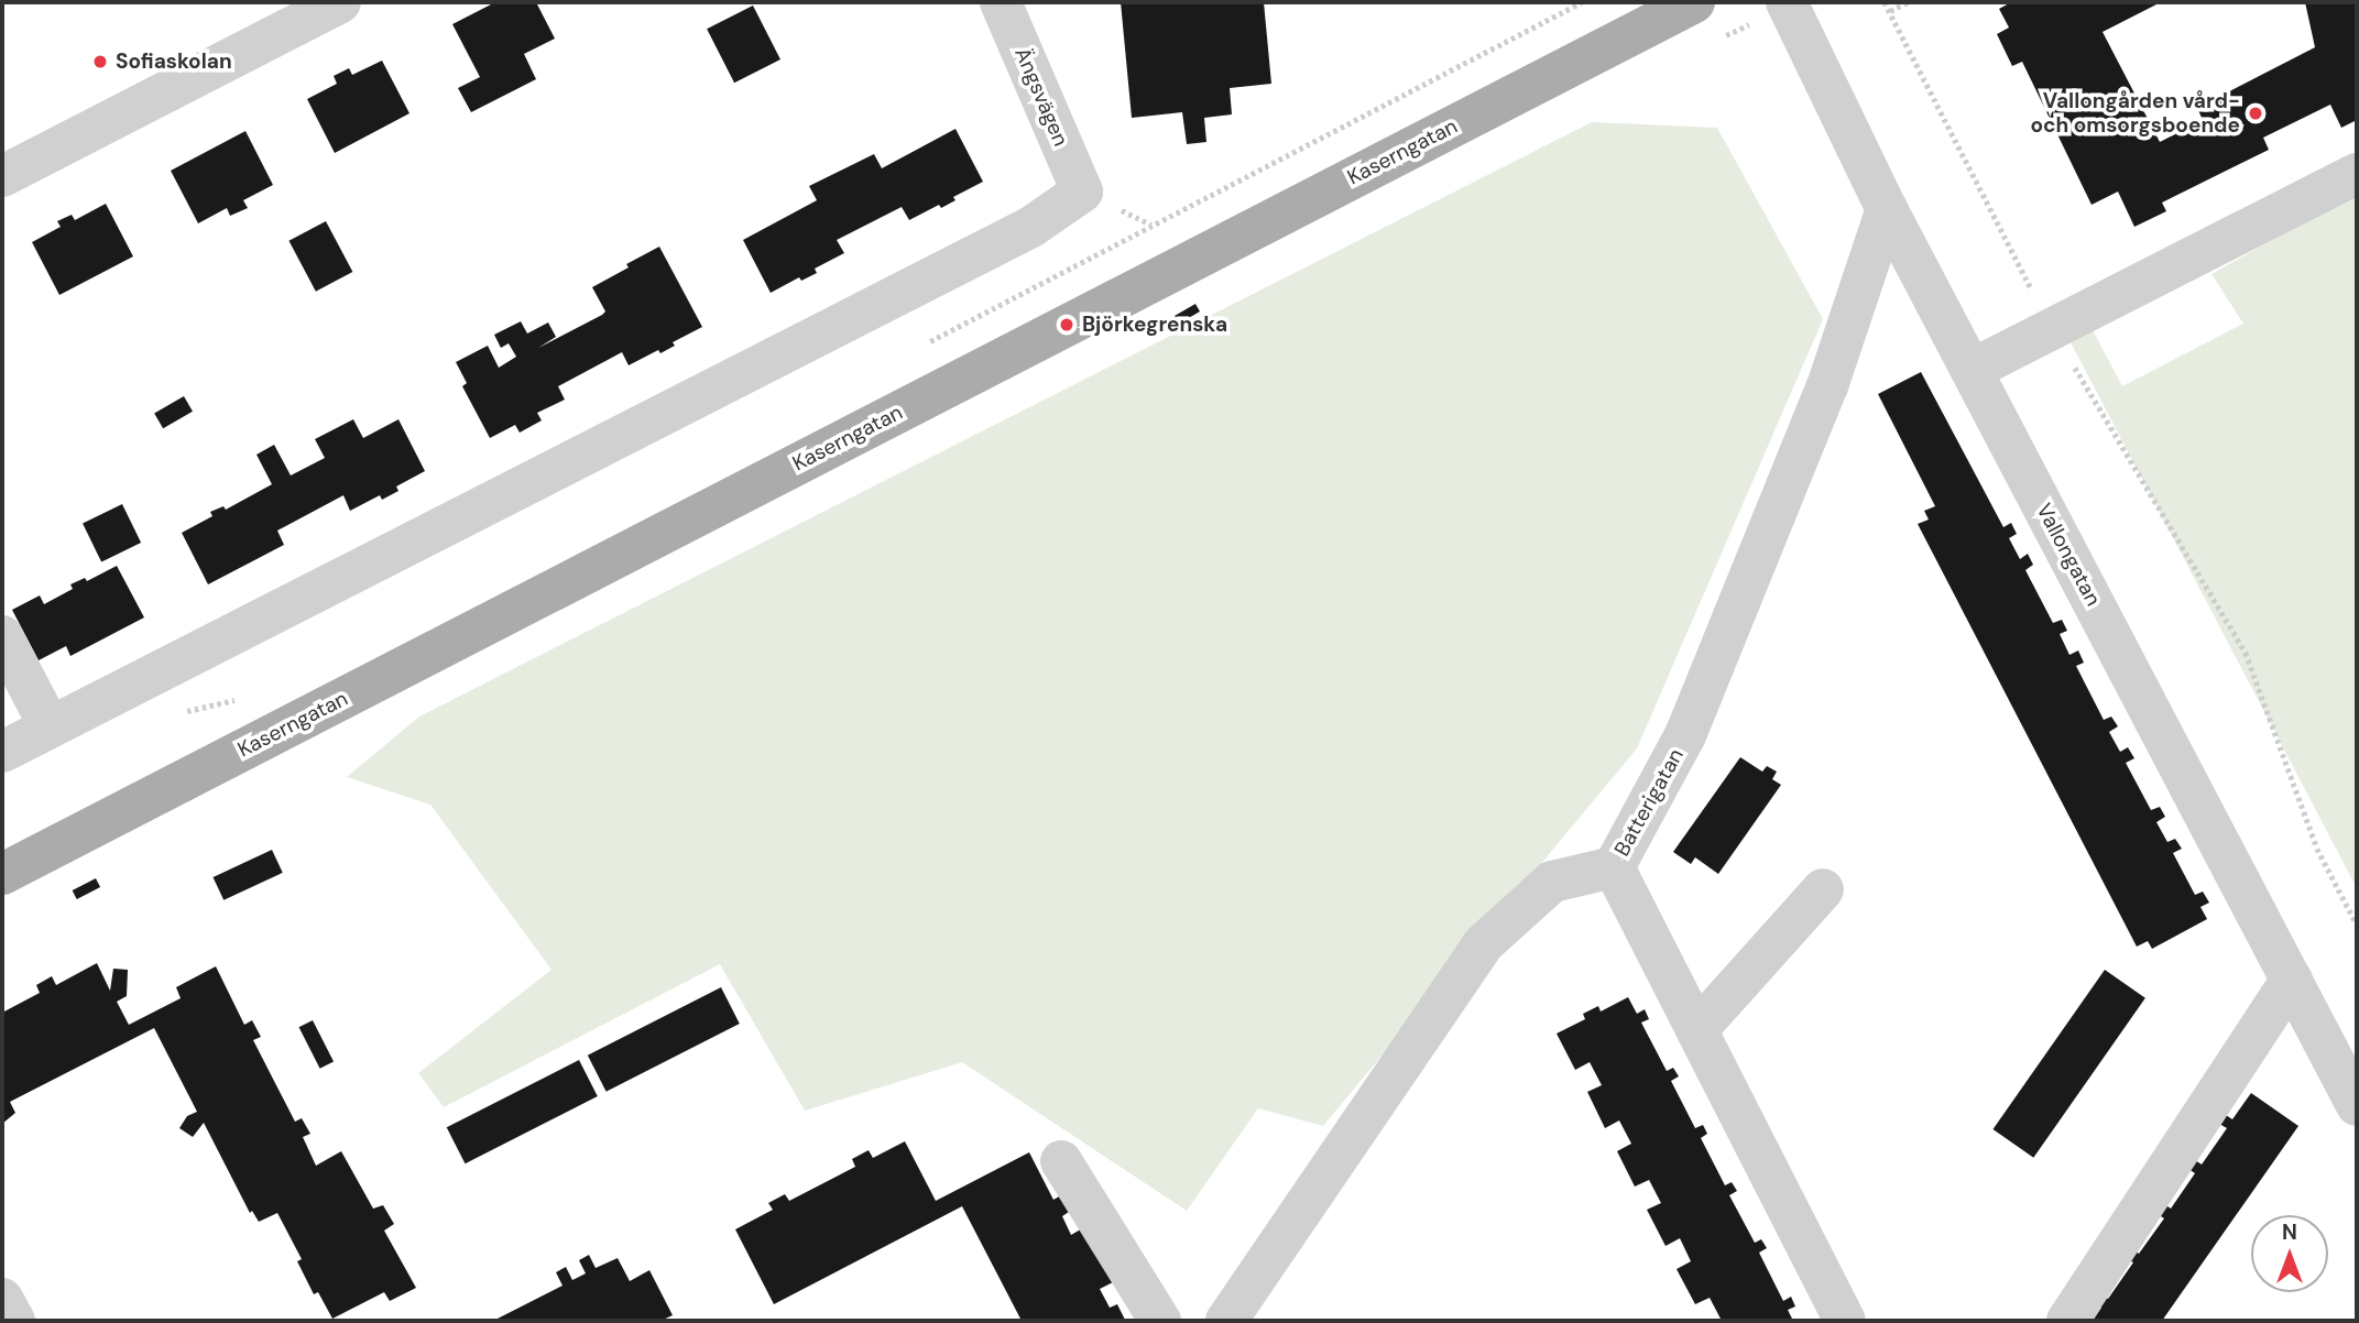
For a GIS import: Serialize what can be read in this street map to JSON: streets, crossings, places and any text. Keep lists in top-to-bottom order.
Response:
{
  "streets": {
    "main road": ["Kaserngatan"],
    "street": ["Ängsvägen", "Vallongatan", "Batterigatan"]
  },
  "crossings": [
    ["Vallongatan", "Batterigatan"]
  ],
  "places": ["Sofiaskolan", "Vallongården vård- och omsorgsboende", "Björkegrenska"],
  "north": "top"
}
